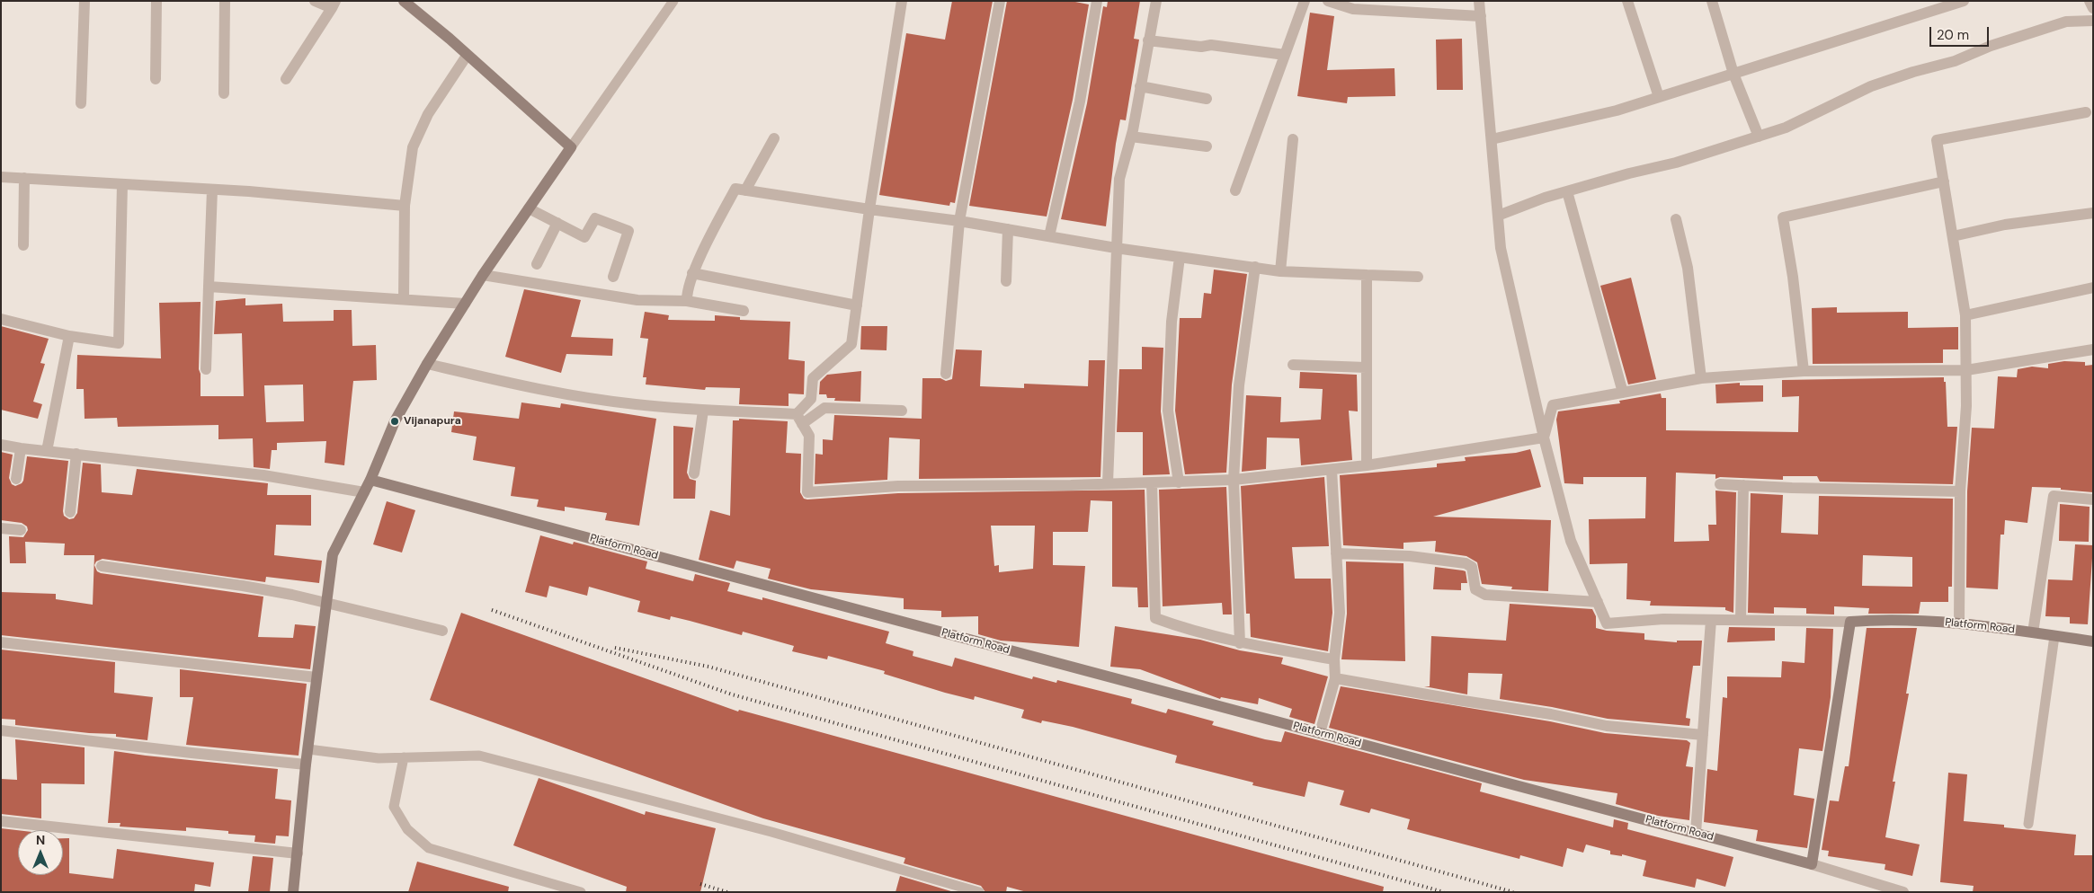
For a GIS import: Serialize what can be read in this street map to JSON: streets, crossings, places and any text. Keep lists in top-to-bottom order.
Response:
{
  "streets": {
    "street": ["Platform Road"]
  },
  "places": ["Vijanapura"],
  "scale_bar": "20 m",
  "north": "top"
}
